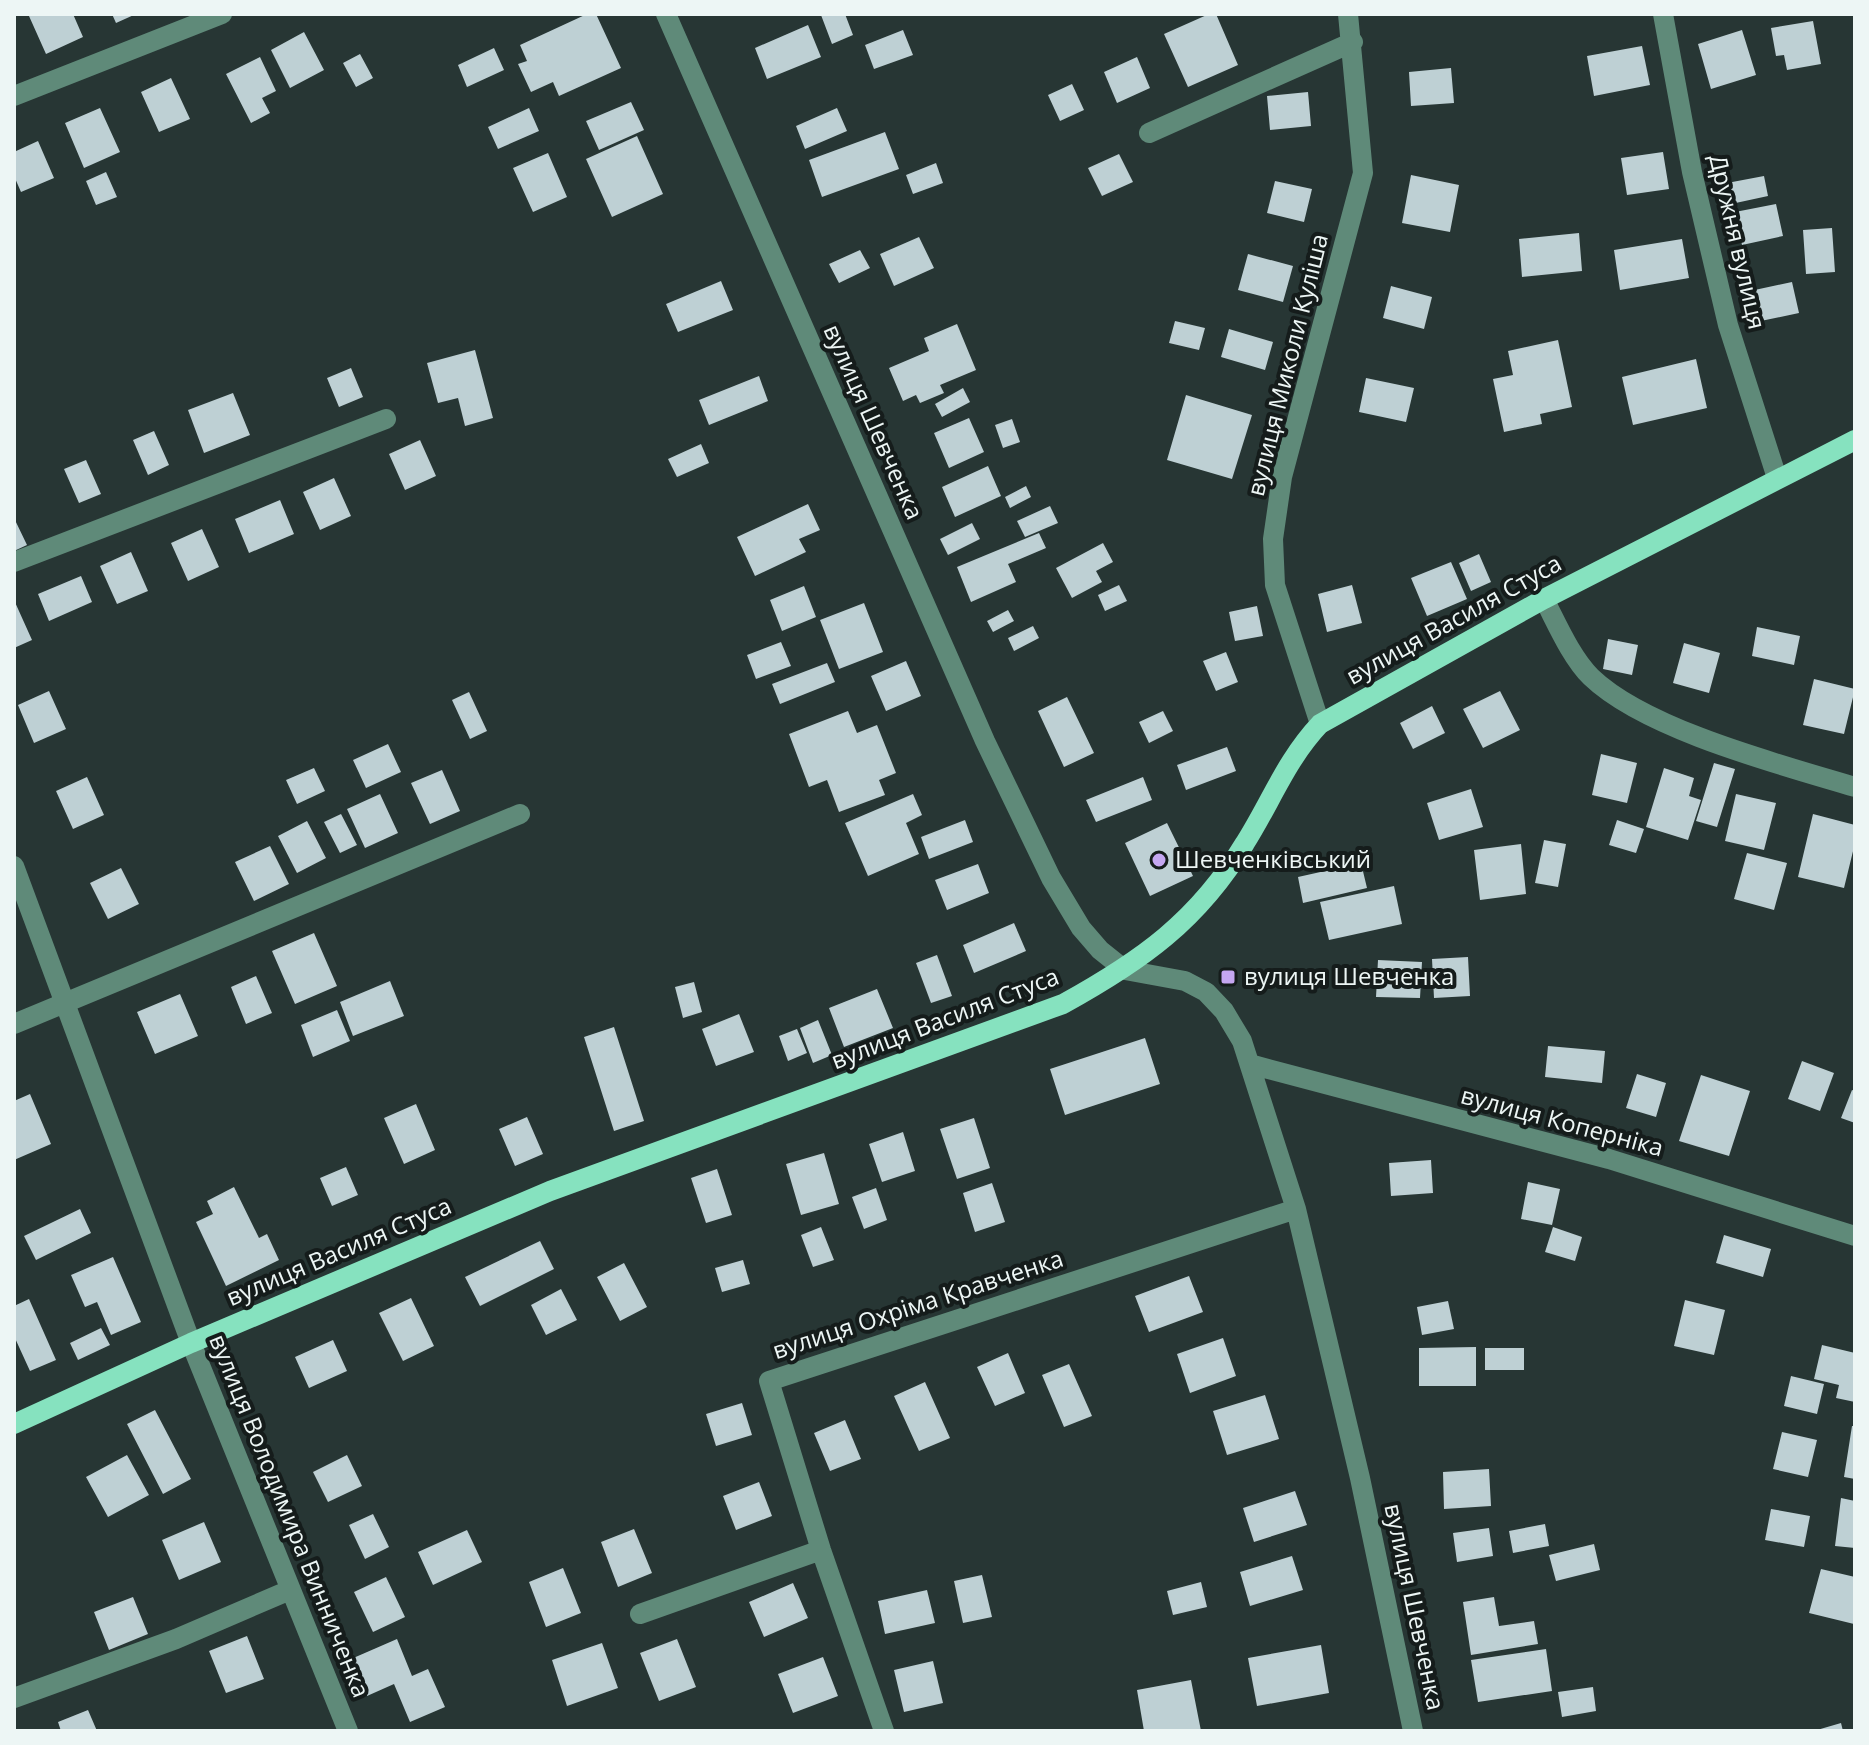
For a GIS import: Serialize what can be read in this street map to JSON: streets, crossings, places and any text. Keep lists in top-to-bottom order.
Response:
{
  "streets": {
    "main road": ["вулиця Василя Стуса"],
    "street": [
      "Дружня вулиця",
      "вулиця Миколи Куліша",
      "вулиця Шевченка",
      "вулиця Коперніка",
      "вулиця Охріма Кравченка",
      "вулиця Володимира Винниченка"
    ]
  },
  "crossings": [
    ["Дружня вулиця", "вулиця Василя Стуса"],
    ["вулиця Миколи Куліша", "вулиця Василя Стуса"],
    ["вулиця Шевченка", "вулиця Василя Стуса"],
    ["вулиця Шевченка", "вулиця Коперніка"],
    ["вулиця Шевченка", "вулиця Охріма Кравченка"],
    ["вулиця Василя Стуса", "вулиця Володимира Винниченка"]
  ],
  "places": {
    "other": ["Шевченківський"],
    "transit": ["вулиця Шевченка"]
  }
}
